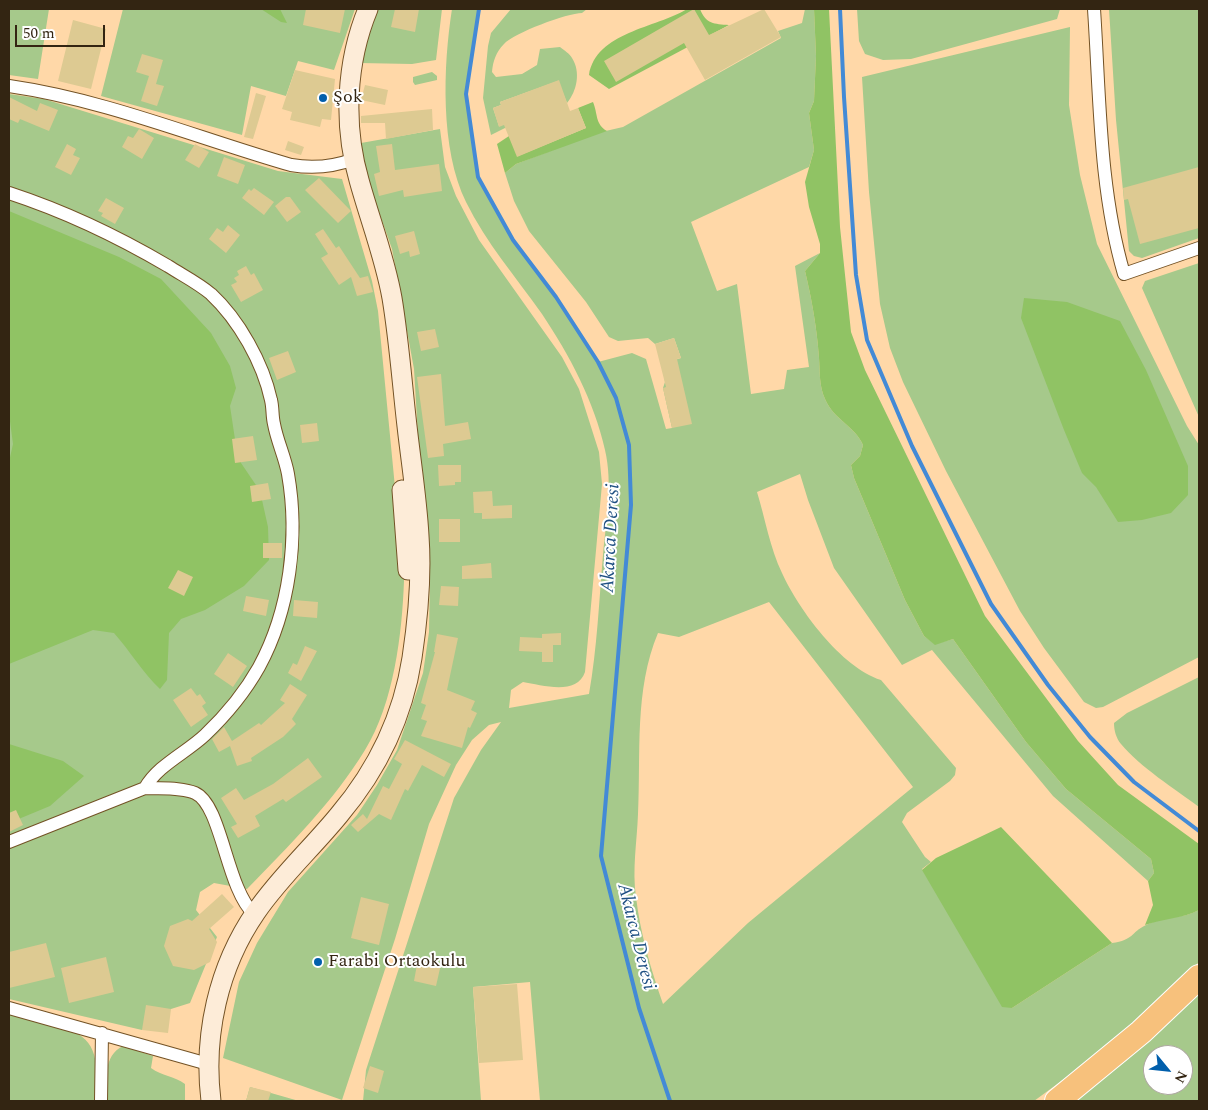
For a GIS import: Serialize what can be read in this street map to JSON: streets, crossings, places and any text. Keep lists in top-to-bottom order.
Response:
{
  "water": ["Akarca Deresi"],
  "places": ["Şok", "Farabi Ortaokulu"],
  "scale_bar": "50 m",
  "north": "bottom right"
}
